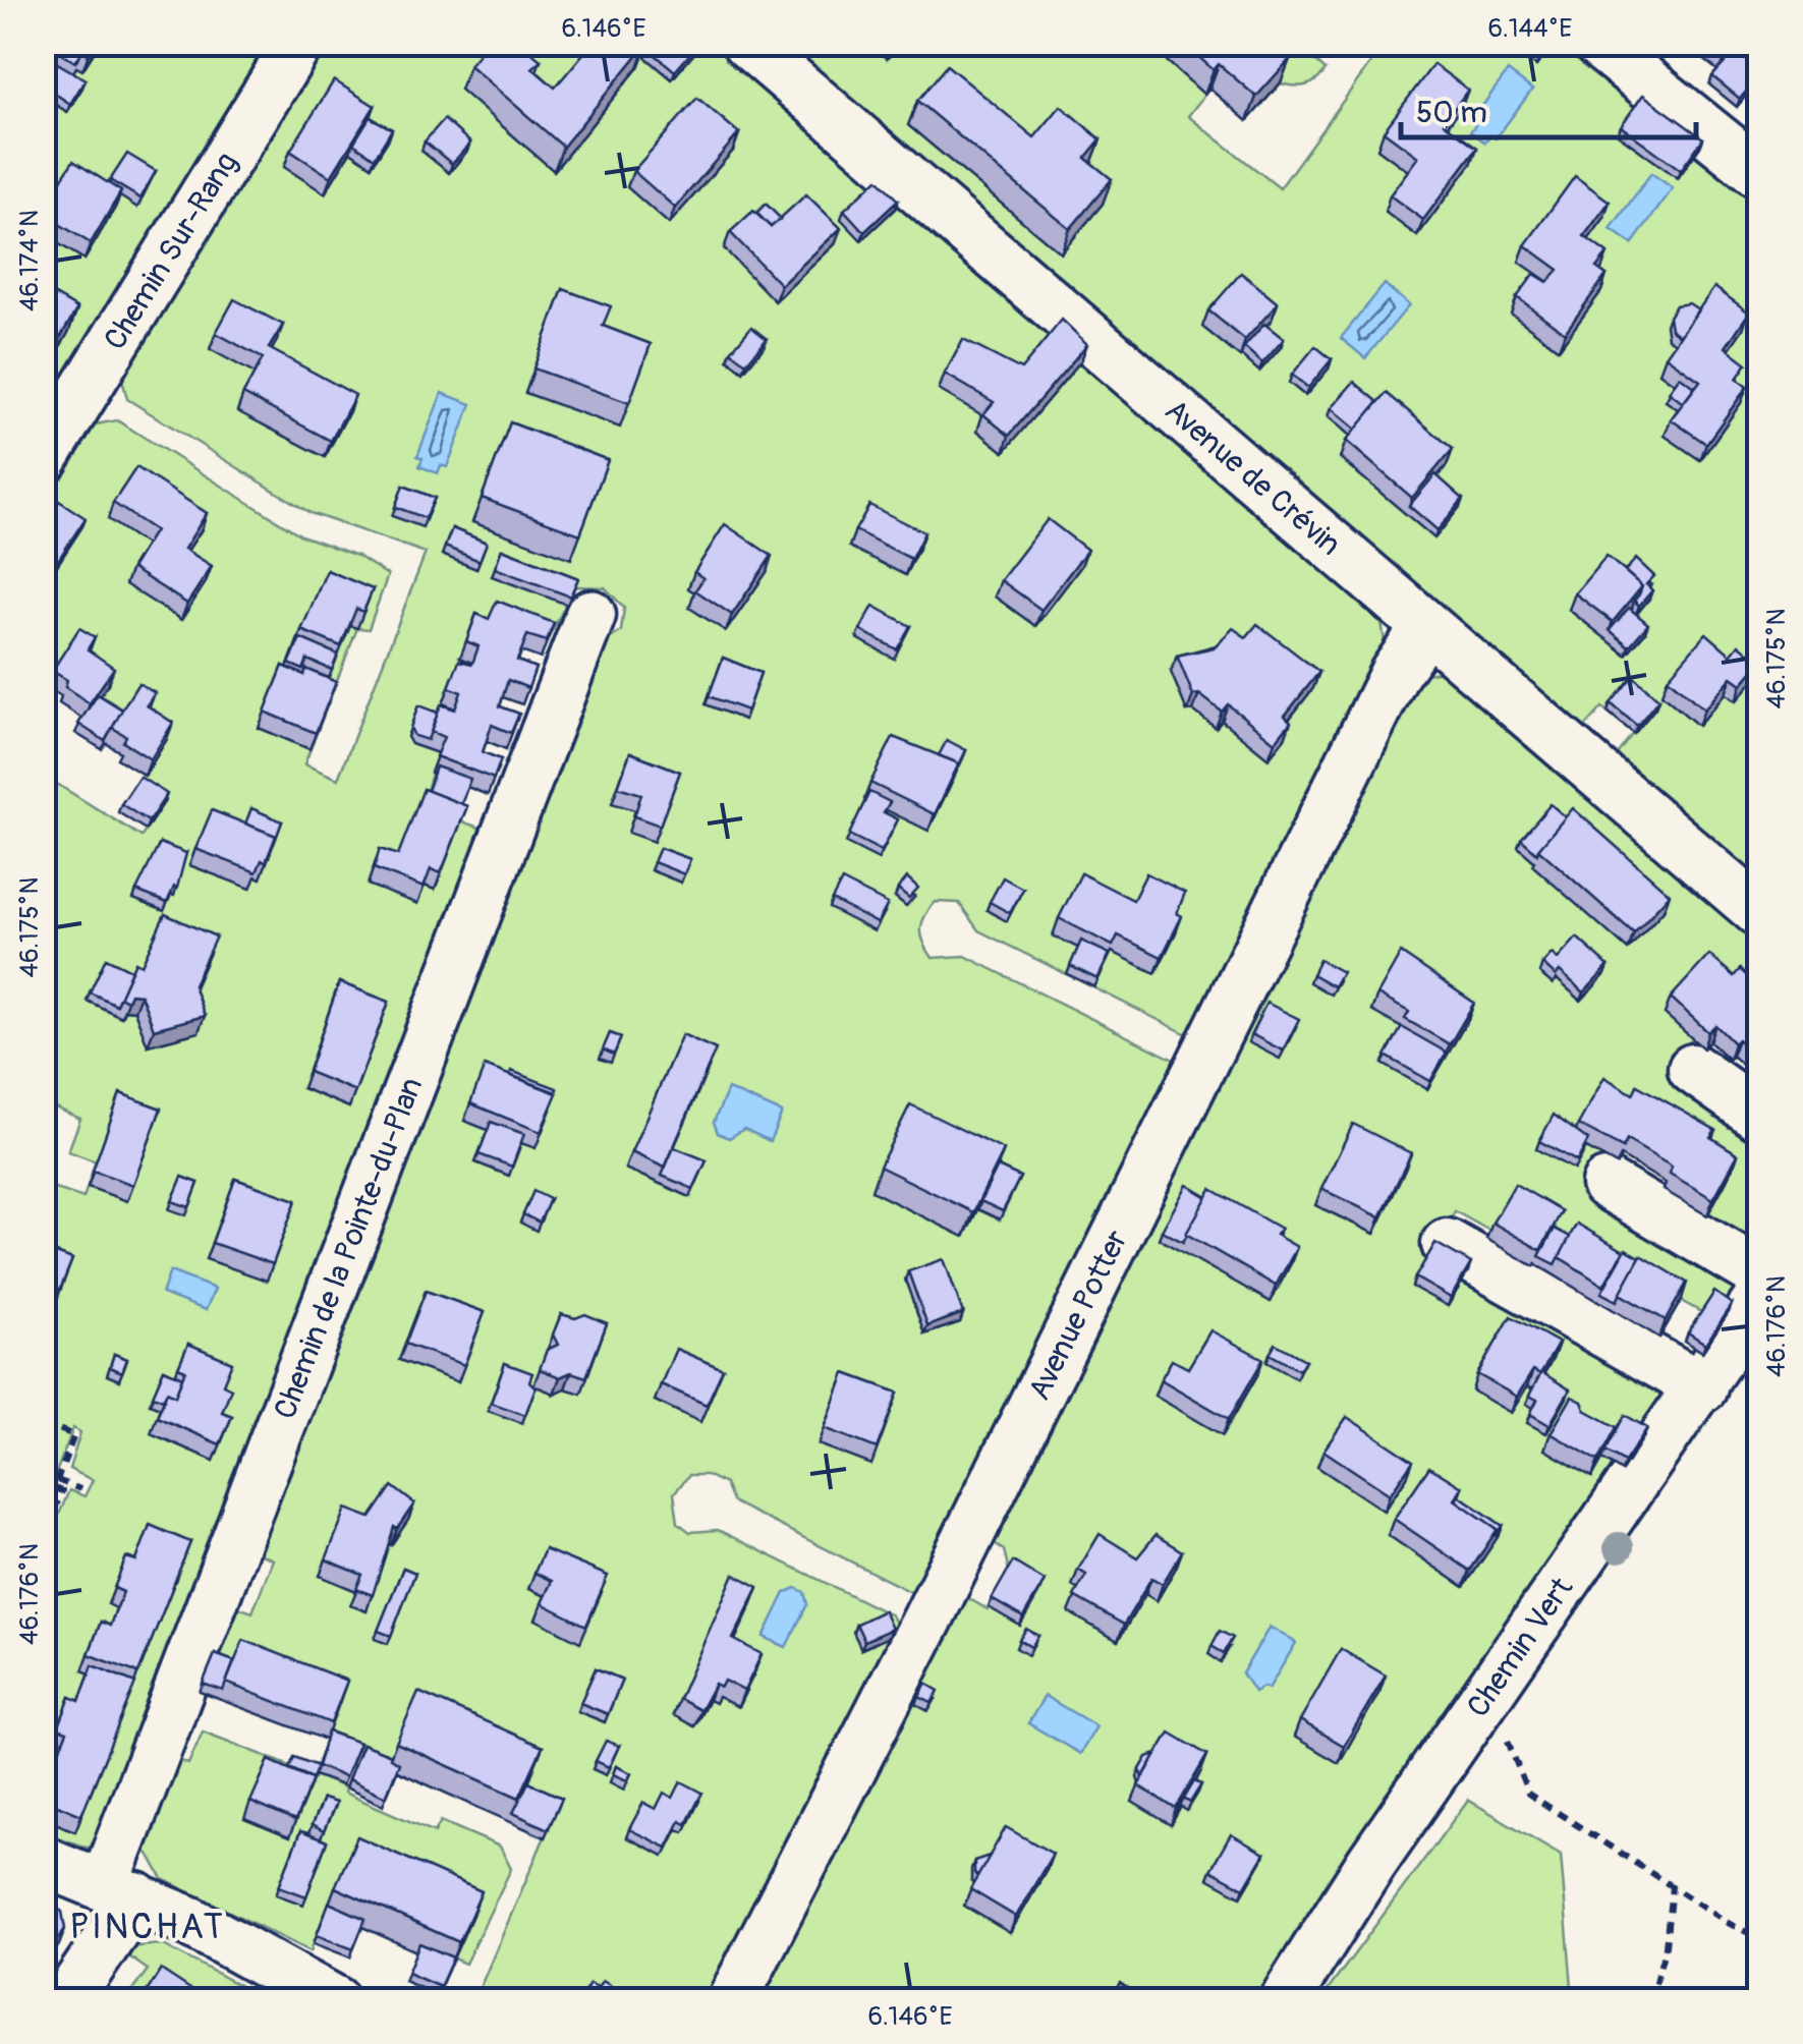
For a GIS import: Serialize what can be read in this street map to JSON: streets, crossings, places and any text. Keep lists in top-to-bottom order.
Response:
{
  "streets": {
    "street": [
      "Chemin Sur-Rang",
      "Avenue de Crévin",
      "Chemin de la Pointe-du-Plan",
      "Avenue Potter",
      "Chemin Vert"
    ]
  },
  "crossings": [
    ["Avenue de Crévin", "Avenue Potter"]
  ],
  "districts": ["PINCHAT"],
  "scale_bar": "50 m",
  "coordinates": [
    "6.146°E",
    "6.144°E",
    "46.174°N",
    "46.175°N",
    "46.176°N"
  ]
}
